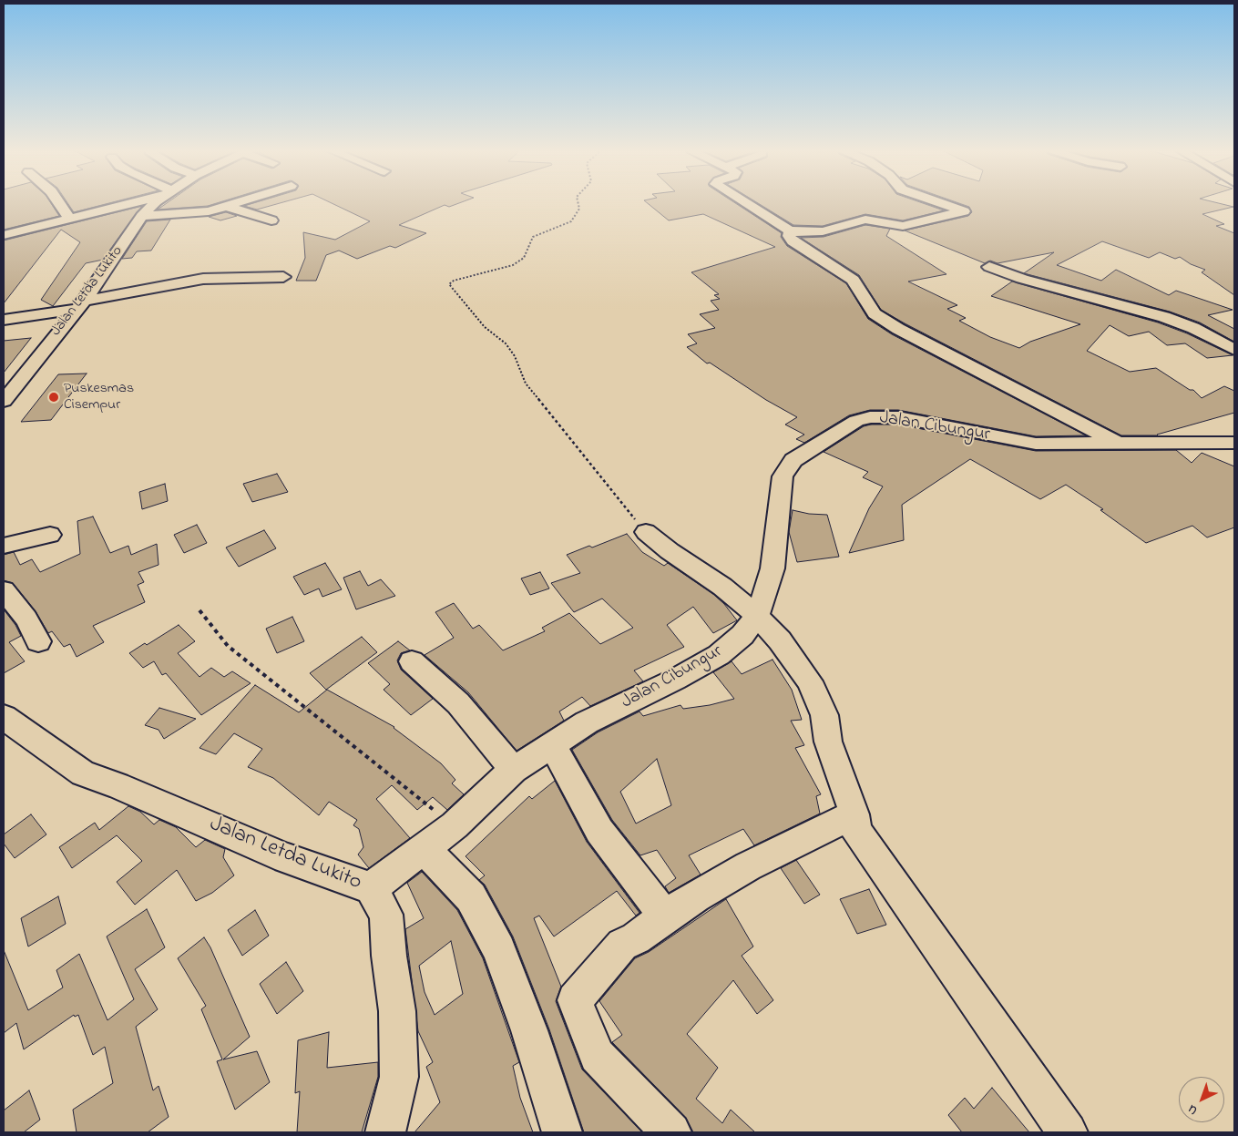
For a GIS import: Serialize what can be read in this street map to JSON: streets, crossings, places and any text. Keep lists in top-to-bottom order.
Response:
{
  "streets": {
    "street": ["Jalan Letda Lukito", "Jalan Cibungur"]
  },
  "crossings": [
    ["Jalan Letda Lukito", "Jalan Cibungur"]
  ],
  "places": ["Puskesmas Cisempur"],
  "north": "bottom left"
}
